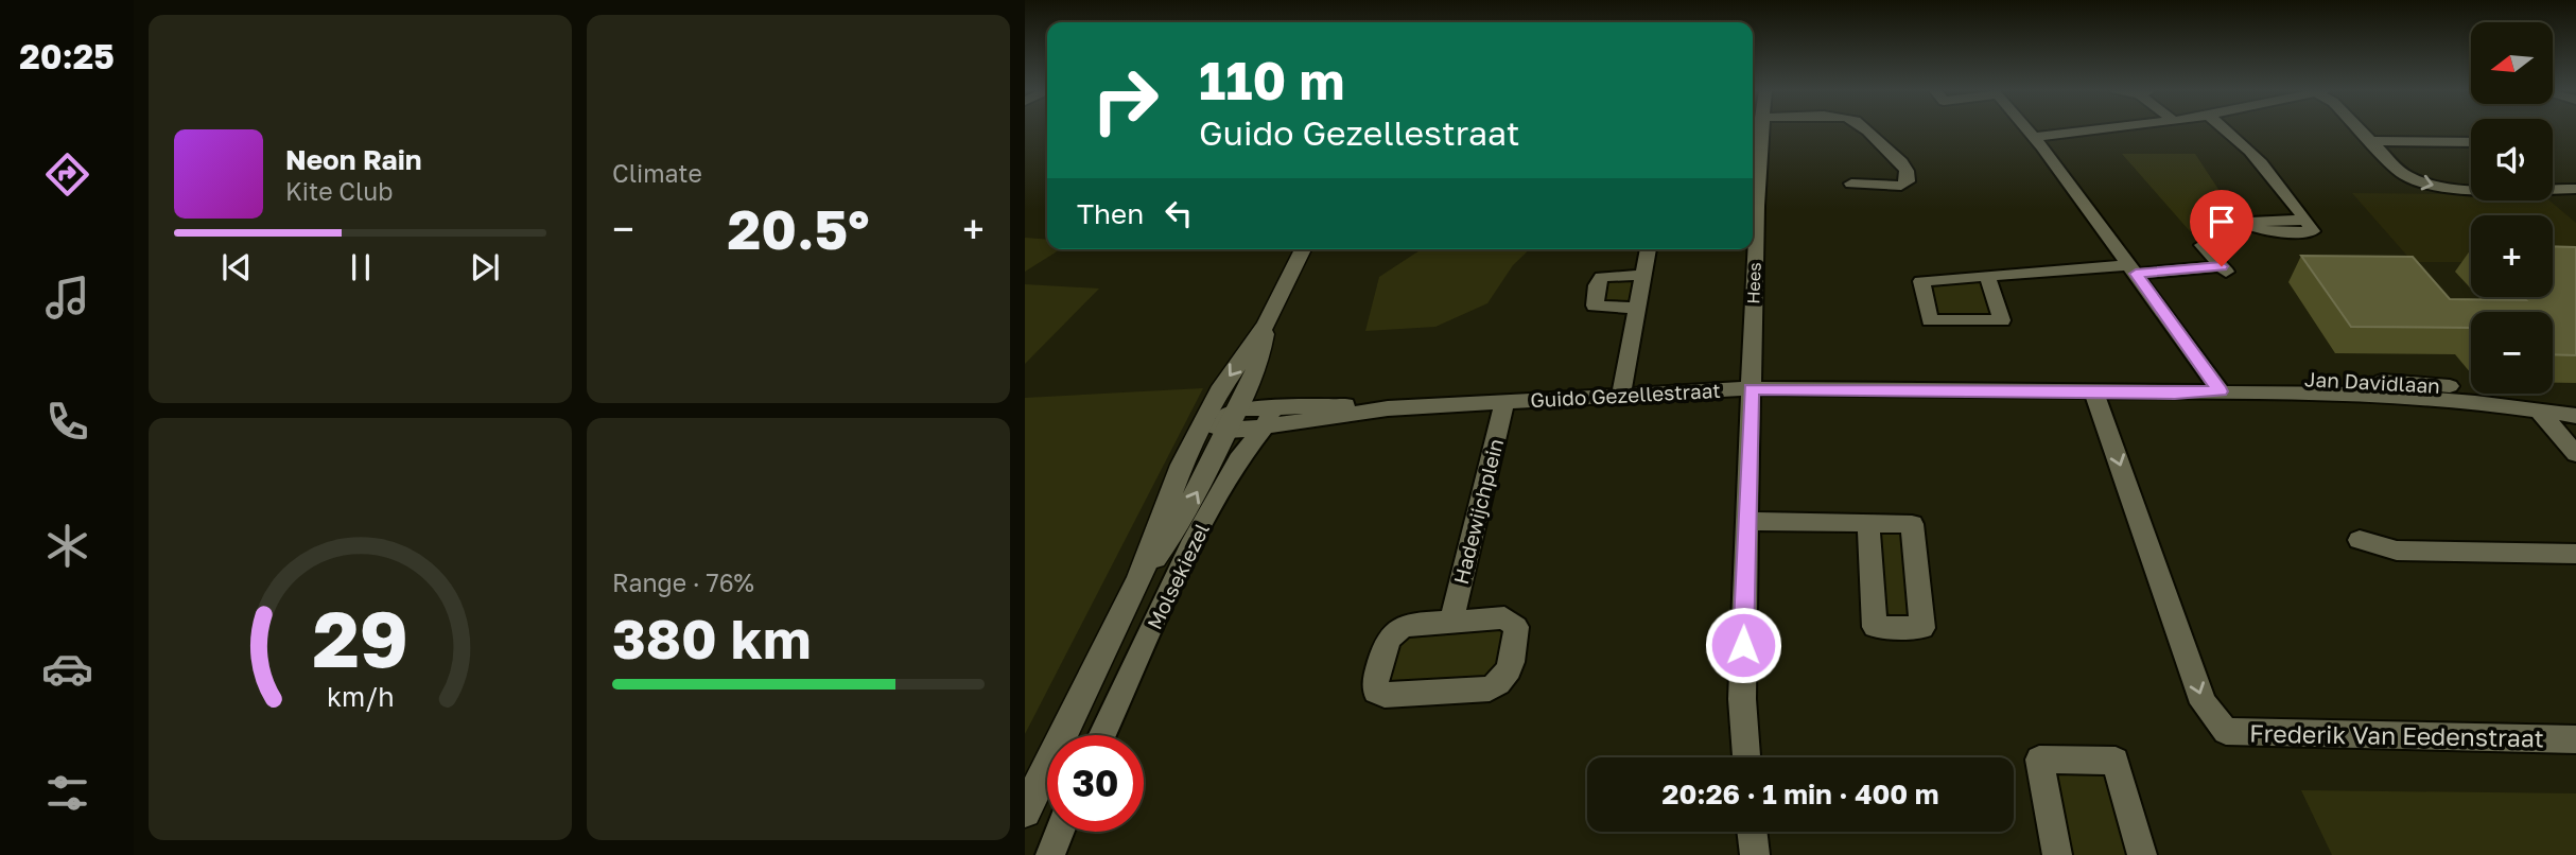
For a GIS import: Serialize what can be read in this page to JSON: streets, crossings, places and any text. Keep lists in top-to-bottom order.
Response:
{
  "streets": {
    "main road": ["Molsekiezel"],
    "street": [
      "Hees",
      "Jan Davidlaan",
      "Guido Gezellestraat",
      "Hadewijchplein",
      "Frederik Van Eedenstraat"
    ]
  },
  "crossings": [
    ["Hees", "Guido Gezellestraat"],
    ["Jan Davidlaan", "Guido Gezellestraat"],
    ["Guido Gezellestraat", "Hadewijchplein"],
    ["Guido Gezellestraat", "Molsekiezel"],
    ["Guido Gezellestraat", "Frederik Van Eedenstraat"]
  ],
  "one_way": ["Frederik Van Eedenstraat"],
  "north": "left",
  "page": {
    "tabs": "20:25",
    "tile": [
      "Climate",
      ["Range · 76%", "380 km"]
    ],
    "map_buttons": ["+", "−"],
    "turn": ["110 m", "Guido Gezellestraat"],
    "song": ["Neon Rain", "Kite Club"],
    "then": "Then",
    "heat": ["−", "20.5°", "+"],
    "limit": "30",
    "trip": "20:26 · 1 min · 400 m",
    "gauge": ["29", "km/h"]
  }
}
